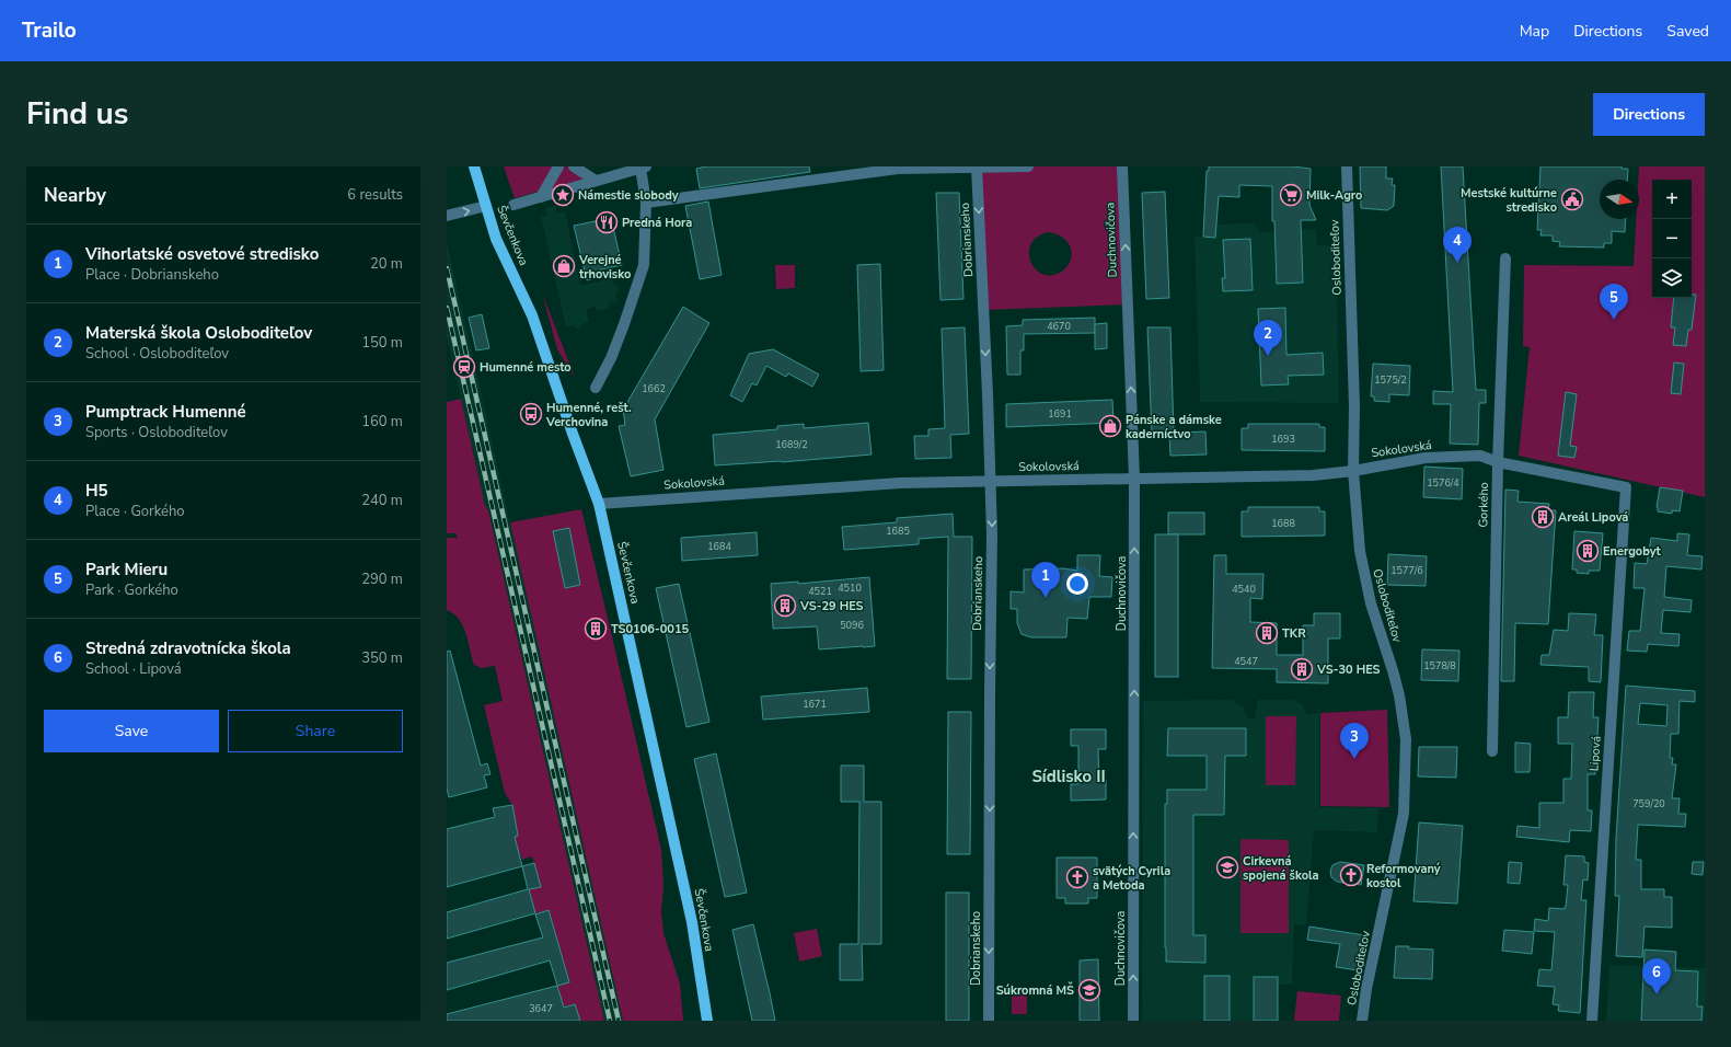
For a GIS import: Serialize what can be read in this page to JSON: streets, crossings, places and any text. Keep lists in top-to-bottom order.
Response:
{
  "streets": {
    "main road": ["Ševčenkova"],
    "street": [
      "Dobrianskeho",
      "Duchnovičova",
      "Osloboditeľov",
      "Sokolovská",
      "Gorkého",
      "Lipová"
    ]
  },
  "crossings": [
    ["Ševčenkova", "Sokolovská"],
    ["Dobrianskeho", "Sokolovská"],
    ["Duchnovičova", "Sokolovská"],
    ["Osloboditeľov", "Sokolovská"],
    ["Sokolovská", "Gorkého"],
    ["Sokolovská", "Lipová"]
  ],
  "one_way": ["Dobrianskeho", "Duchnovičova"],
  "districts": ["Sídlisko II"],
  "places": {
    "place": ["Námestie slobody"],
    "supermarket": ["Milk-Agro"],
    "public building": ["Mestské kultúrne stredisko"],
    "restaurant": ["Predná Hora"],
    "shop": ["Verejné trhovisko", "Pánske a dámske kaderníctvo"],
    "station": ["Humenné mesto"],
    "bus stop": ["Humenné, rešt. Verchovina"],
    "building": [
      "Areál Lipová",
      "Energobyt",
      "VS-29 HES",
      "TS0106-0015",
      "TKR",
      "VS-30 HES"
    ],
    "school or university": ["Cirkevná spojená škola", "Súkromná MŠ"],
    "church": ["Reformovaný kostol", "svätých Cyrila a Metoda"]
  },
  "house_numbers": [
    "4670",
    "1575/2",
    "1662",
    "1691",
    "1693",
    "1689/2",
    "1576/4",
    "1688",
    "1685",
    "1684",
    "1577/6",
    "4510",
    "4540",
    "4521",
    "5096",
    "4547",
    "1578/8",
    "1671",
    "759/20",
    "3647"
  ],
  "north": "right",
  "page": {
    "header": "Trailo",
    "nav": ["Map", "Directions", "Saved"],
    "title": "Find us",
    "buttons": [
      "Directions",
      ["Save", "Share"]
    ],
    "heading": ["Nearby", "6 results"],
    "map_buttons": ["+", "−"],
    "list": [
      {
        "mark": "1",
        "name": "Vihorlatské osvetové stredisko",
        "note": "Place · Dobrianskeho",
        "value": "20 m"
      },
      {
        "mark": "2",
        "name": "Materská škola Osloboditeľov",
        "note": "School · Osloboditeľov",
        "value": "150 m"
      },
      {
        "mark": "3",
        "name": "Pumptrack Humenné",
        "note": "Sports · Osloboditeľov",
        "value": "160 m"
      },
      {
        "mark": "4",
        "name": "H5",
        "note": "Place · Gorkého",
        "value": "240 m"
      },
      {
        "mark": "5",
        "name": "Park Mieru",
        "note": "Park · Gorkého",
        "value": "290 m"
      },
      {
        "mark": "6",
        "name": "Stredná zdravotnícka škola",
        "note": "School · Lipová",
        "value": "350 m"
      }
    ],
    "pins": [
      "4",
      "5",
      "2",
      "1",
      "3",
      "6"
    ]
  }
}
